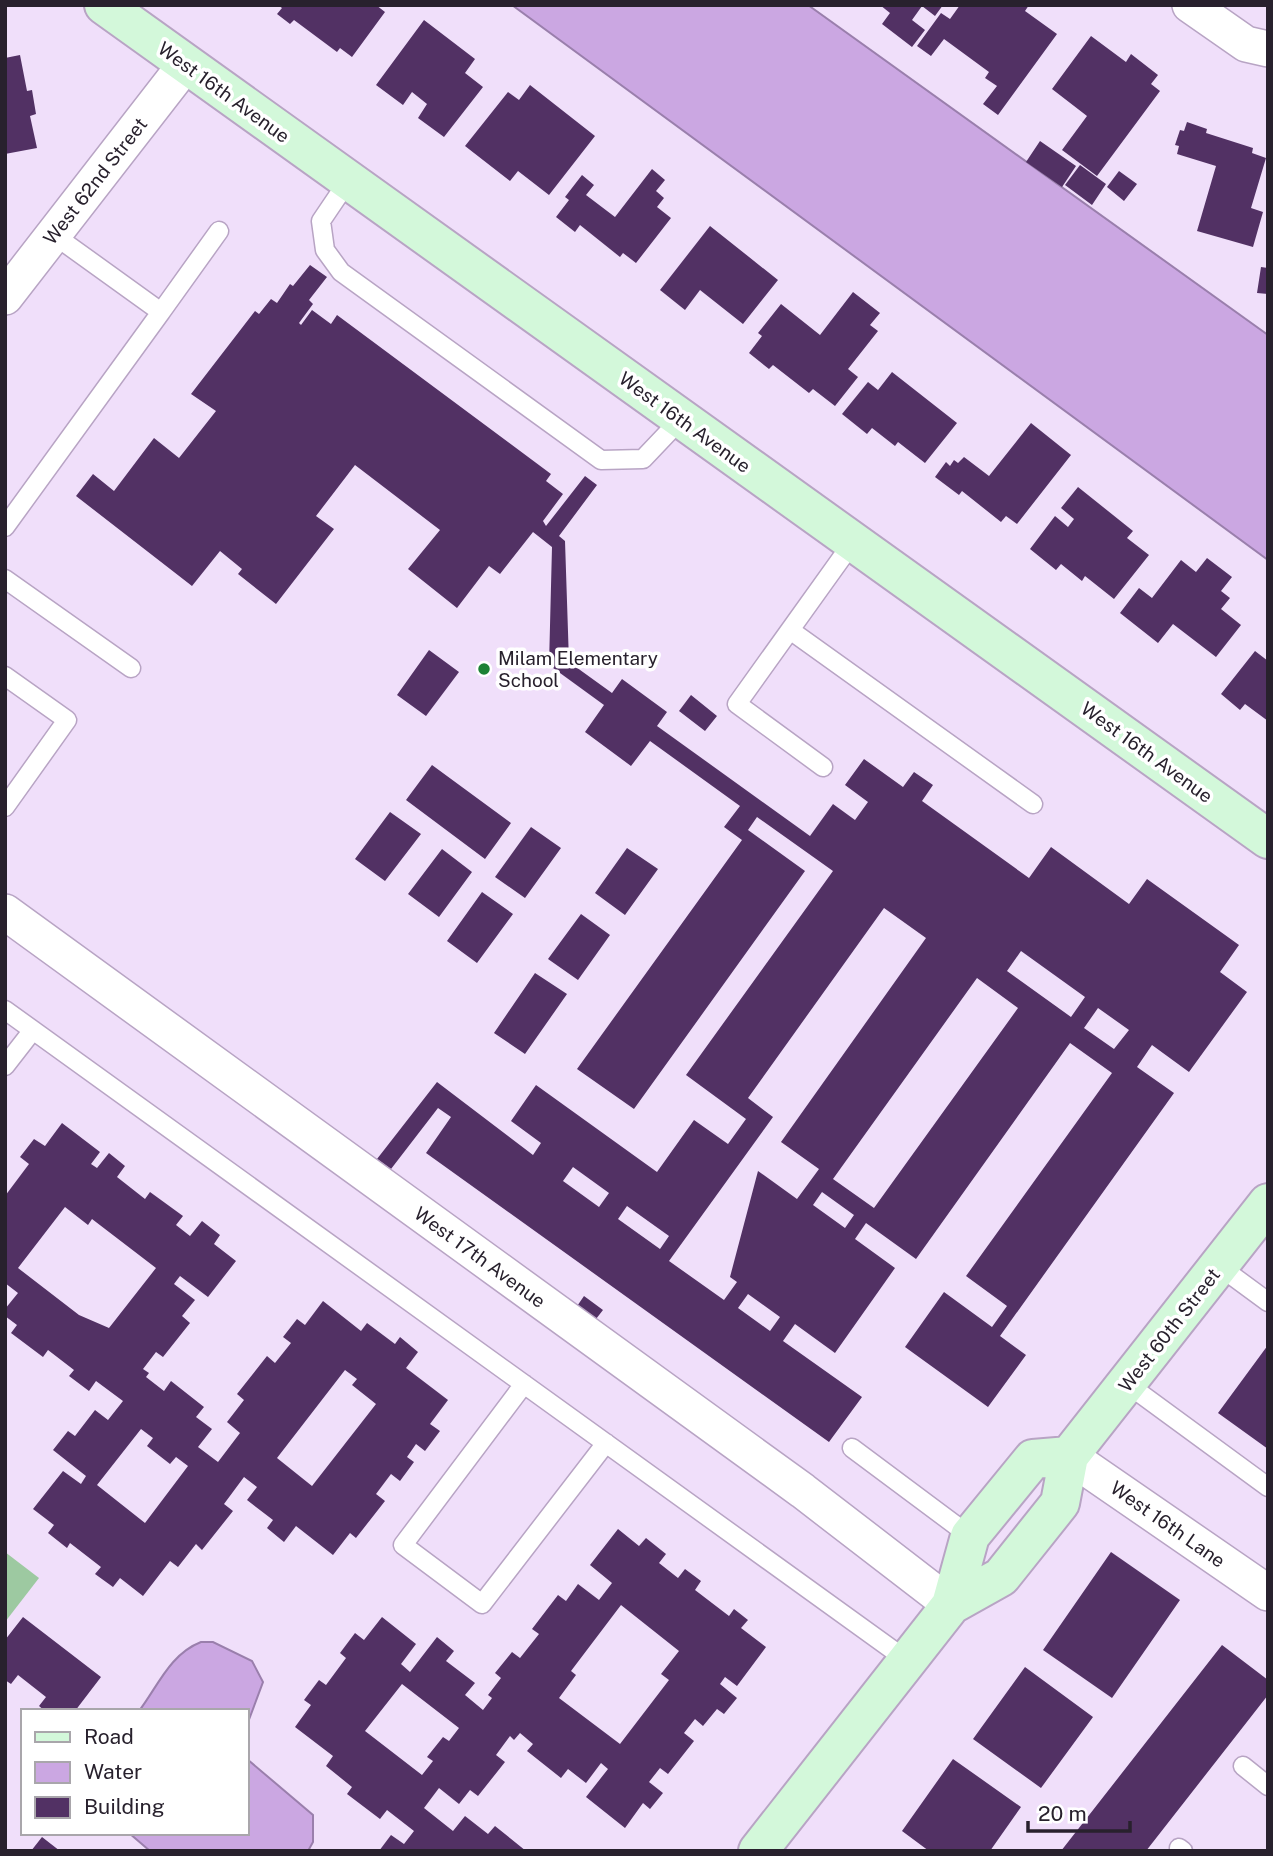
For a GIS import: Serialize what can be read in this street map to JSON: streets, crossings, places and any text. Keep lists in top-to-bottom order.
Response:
{
  "streets": {
    "main road": ["West 16th Avenue", "West 60th Street"],
    "street": ["West 62nd Street", "West 17th Avenue", "West 16th Lane"]
  },
  "crossings": [
    ["West 16th Avenue", "West 62nd Street"],
    ["West 17th Avenue", "West 60th Street"],
    ["West 60th Street", "West 16th Lane"]
  ],
  "places": ["Milam Elementary School"],
  "legend": ["Road", "Water", "Building"],
  "scale_bar": "20 m"
}
